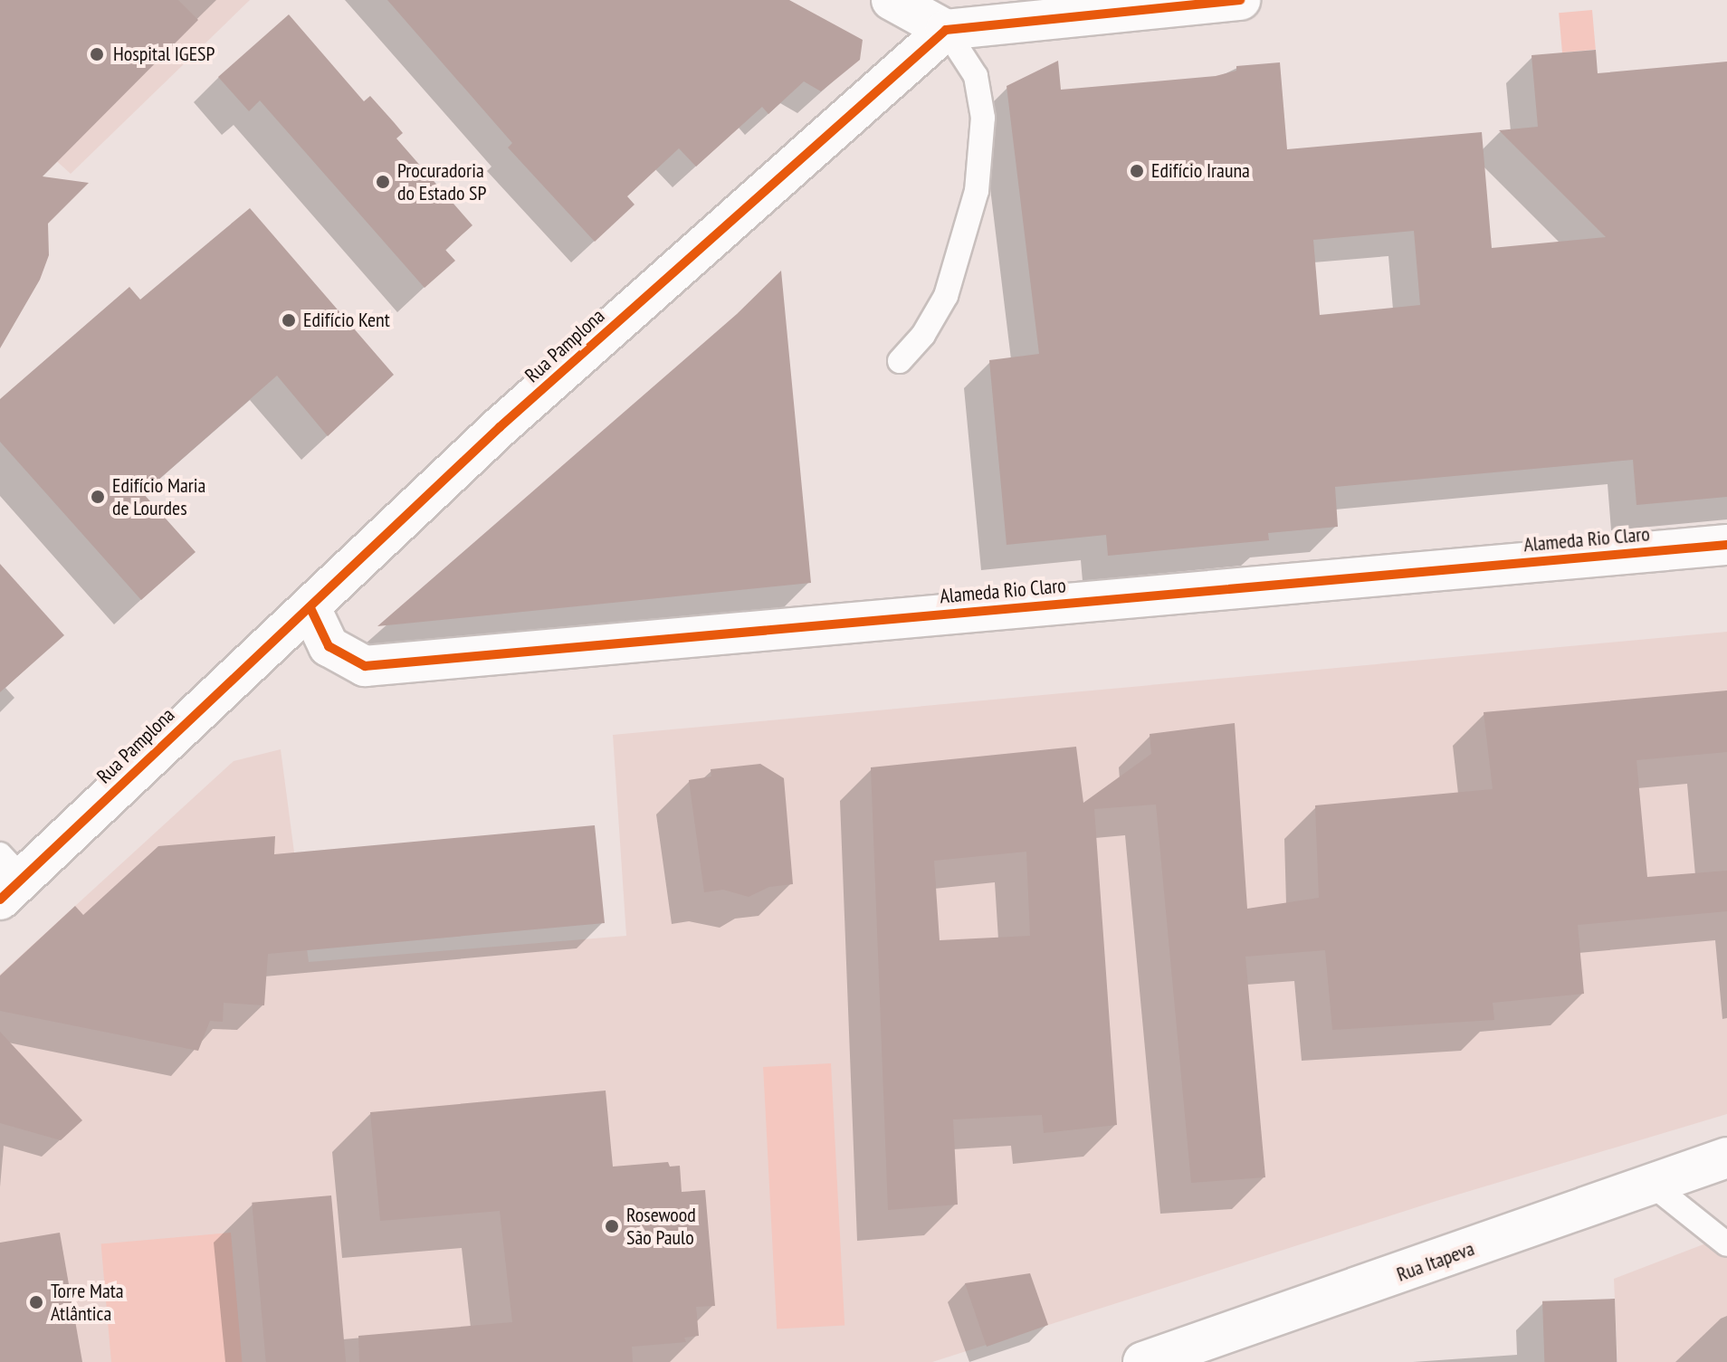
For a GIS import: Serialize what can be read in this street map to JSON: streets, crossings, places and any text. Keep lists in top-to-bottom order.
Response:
{
  "streets": {
    "street": ["Rua Pamplona", "Alameda Rio Claro", "Rua Itapeva"]
  },
  "crossings": [
    ["Rua Pamplona", "Alameda Rio Claro"]
  ],
  "places": [
    "Hospital IGESP",
    "Edifício Irauna",
    "Procuradoria do Estado SP",
    "Edifício Kent",
    "Edifício Maria de Lourdes",
    "Rosewood São Paulo",
    "Torre Mata Atlântica"
  ]
}
